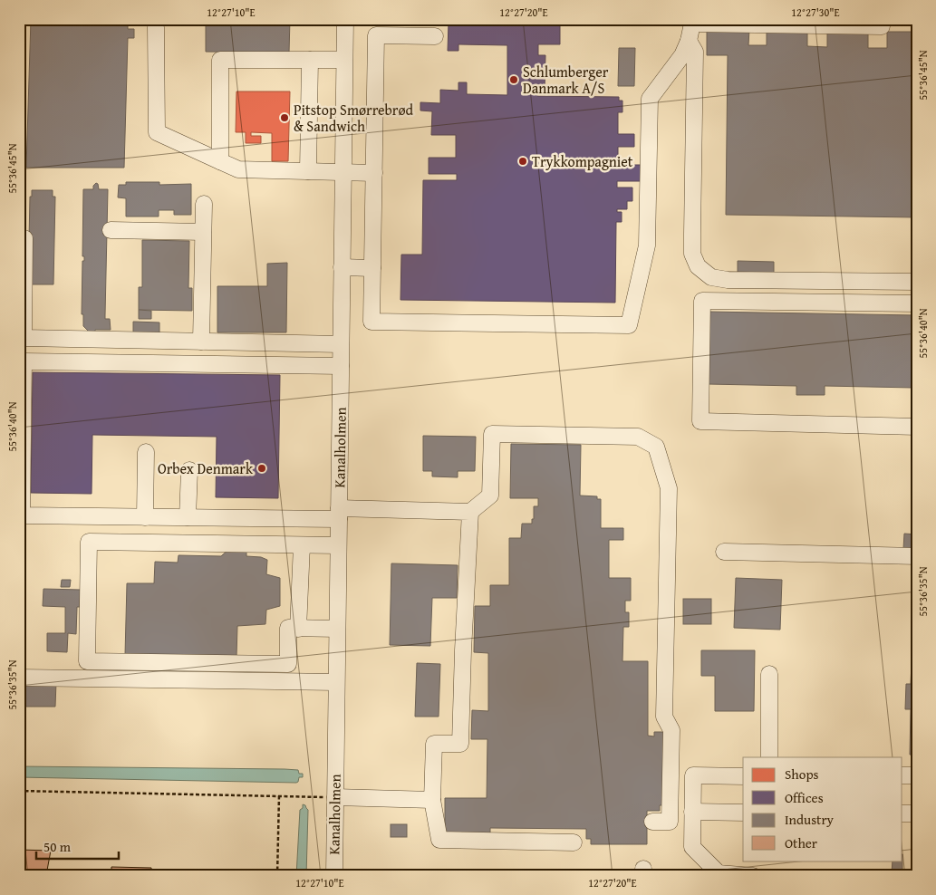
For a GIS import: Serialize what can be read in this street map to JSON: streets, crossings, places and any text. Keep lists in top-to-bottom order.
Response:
{
  "streets": {
    "street": ["Kanalholmen"]
  },
  "places": [
    "Schlumberger Danmark A/S",
    "Pitstop Smørrebrød & Sandwich",
    "Trykkompagniet",
    "Orbex Denmark"
  ],
  "legend": [
    "Shops",
    "Offices",
    "Industry",
    "Other"
  ],
  "scale_bar": "50 m",
  "coordinates": [
    "12°27'10\"E",
    "12°27'20\"E",
    "12°27'30\"E",
    "55°36'45\"N",
    "55°36'40\"N",
    "55°36'35\"N"
  ]
}
